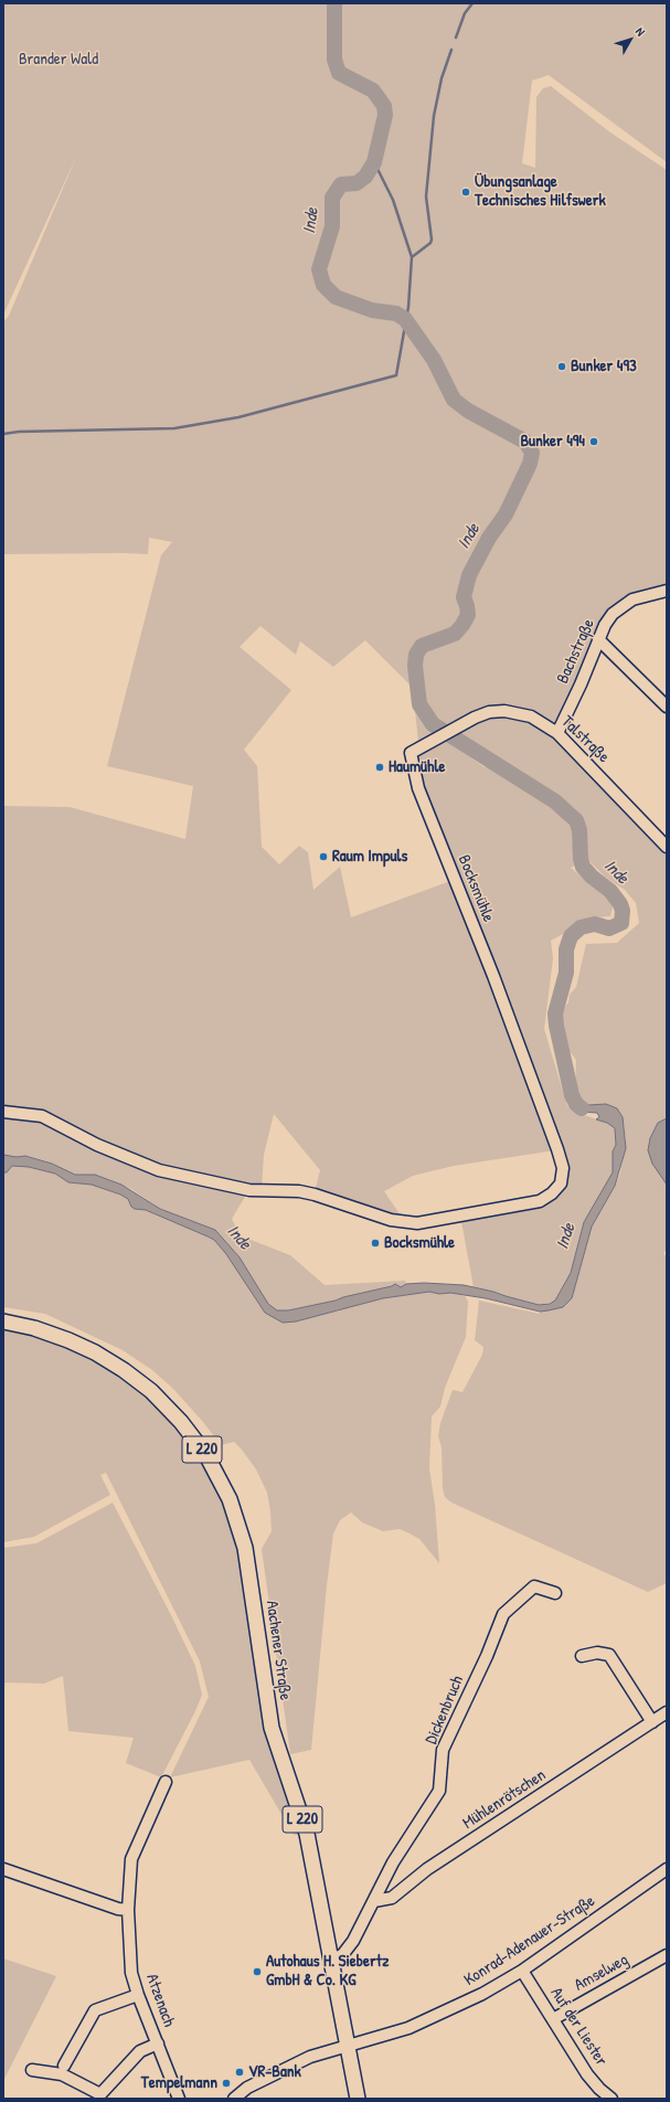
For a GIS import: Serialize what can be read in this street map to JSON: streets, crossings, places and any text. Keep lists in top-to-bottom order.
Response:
{
  "streets": {
    "main road": ["L 220", "Aachener Straße"],
    "street": [
      "Bachstraße",
      "Talstraße",
      "Bocksmühle",
      "Dickenbruch",
      "Mühlenrötschen",
      "Konrad-Adenauer-Straße",
      "Amselweg",
      "Atzenach",
      "Auf der Liester"
    ]
  },
  "crossings": [
    ["Bachstraße", "Talstraße"],
    ["Talstraße", "Bocksmühle"],
    ["Aachener Straße", "Dickenbruch"],
    ["Aachener Straße", "Konrad-Adenauer-Straße"],
    ["Dickenbruch", "Mühlenrötschen"],
    ["Konrad-Adenauer-Straße", "Auf der Liester"],
    ["Amselweg", "Auf der Liester"]
  ],
  "water": ["Inde"],
  "parks": ["Brander Wald"],
  "places": [
    "Übungsanlage Technisches Hilfswerk",
    "Bunker 493",
    "Bunker 494",
    "Haumühle",
    "Raum Impuls",
    "Bocksmühle",
    "Autohaus H. Siebertz GmbH & Co. KG",
    "VR-Bank",
    "Tempelmann"
  ],
  "north": "top right"
}
